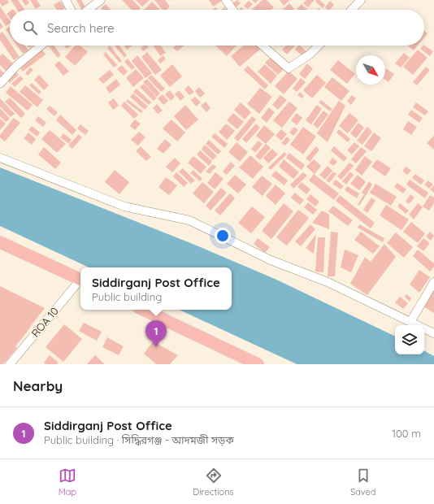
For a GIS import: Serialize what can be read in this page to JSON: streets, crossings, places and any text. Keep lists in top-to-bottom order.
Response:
{
  "streets": {
    "street": ["ROA 10"]
  },
  "north": "bottom right",
  "page": {
    "search": "Search here",
    "popup": ["Siddirganj Post Office", "Public building"],
    "pins": "1",
    "heading": "Nearby",
    "list": [
      {
        "mark": "1",
        "name": "Siddirganj Post Office",
        "note": "Public building · সিদ্ধিরগঞ্জ - আদমজী সড়ক",
        "value": "100 m"
      }
    ],
    "nav": ["Map", "Directions", "Saved"]
  }
}
